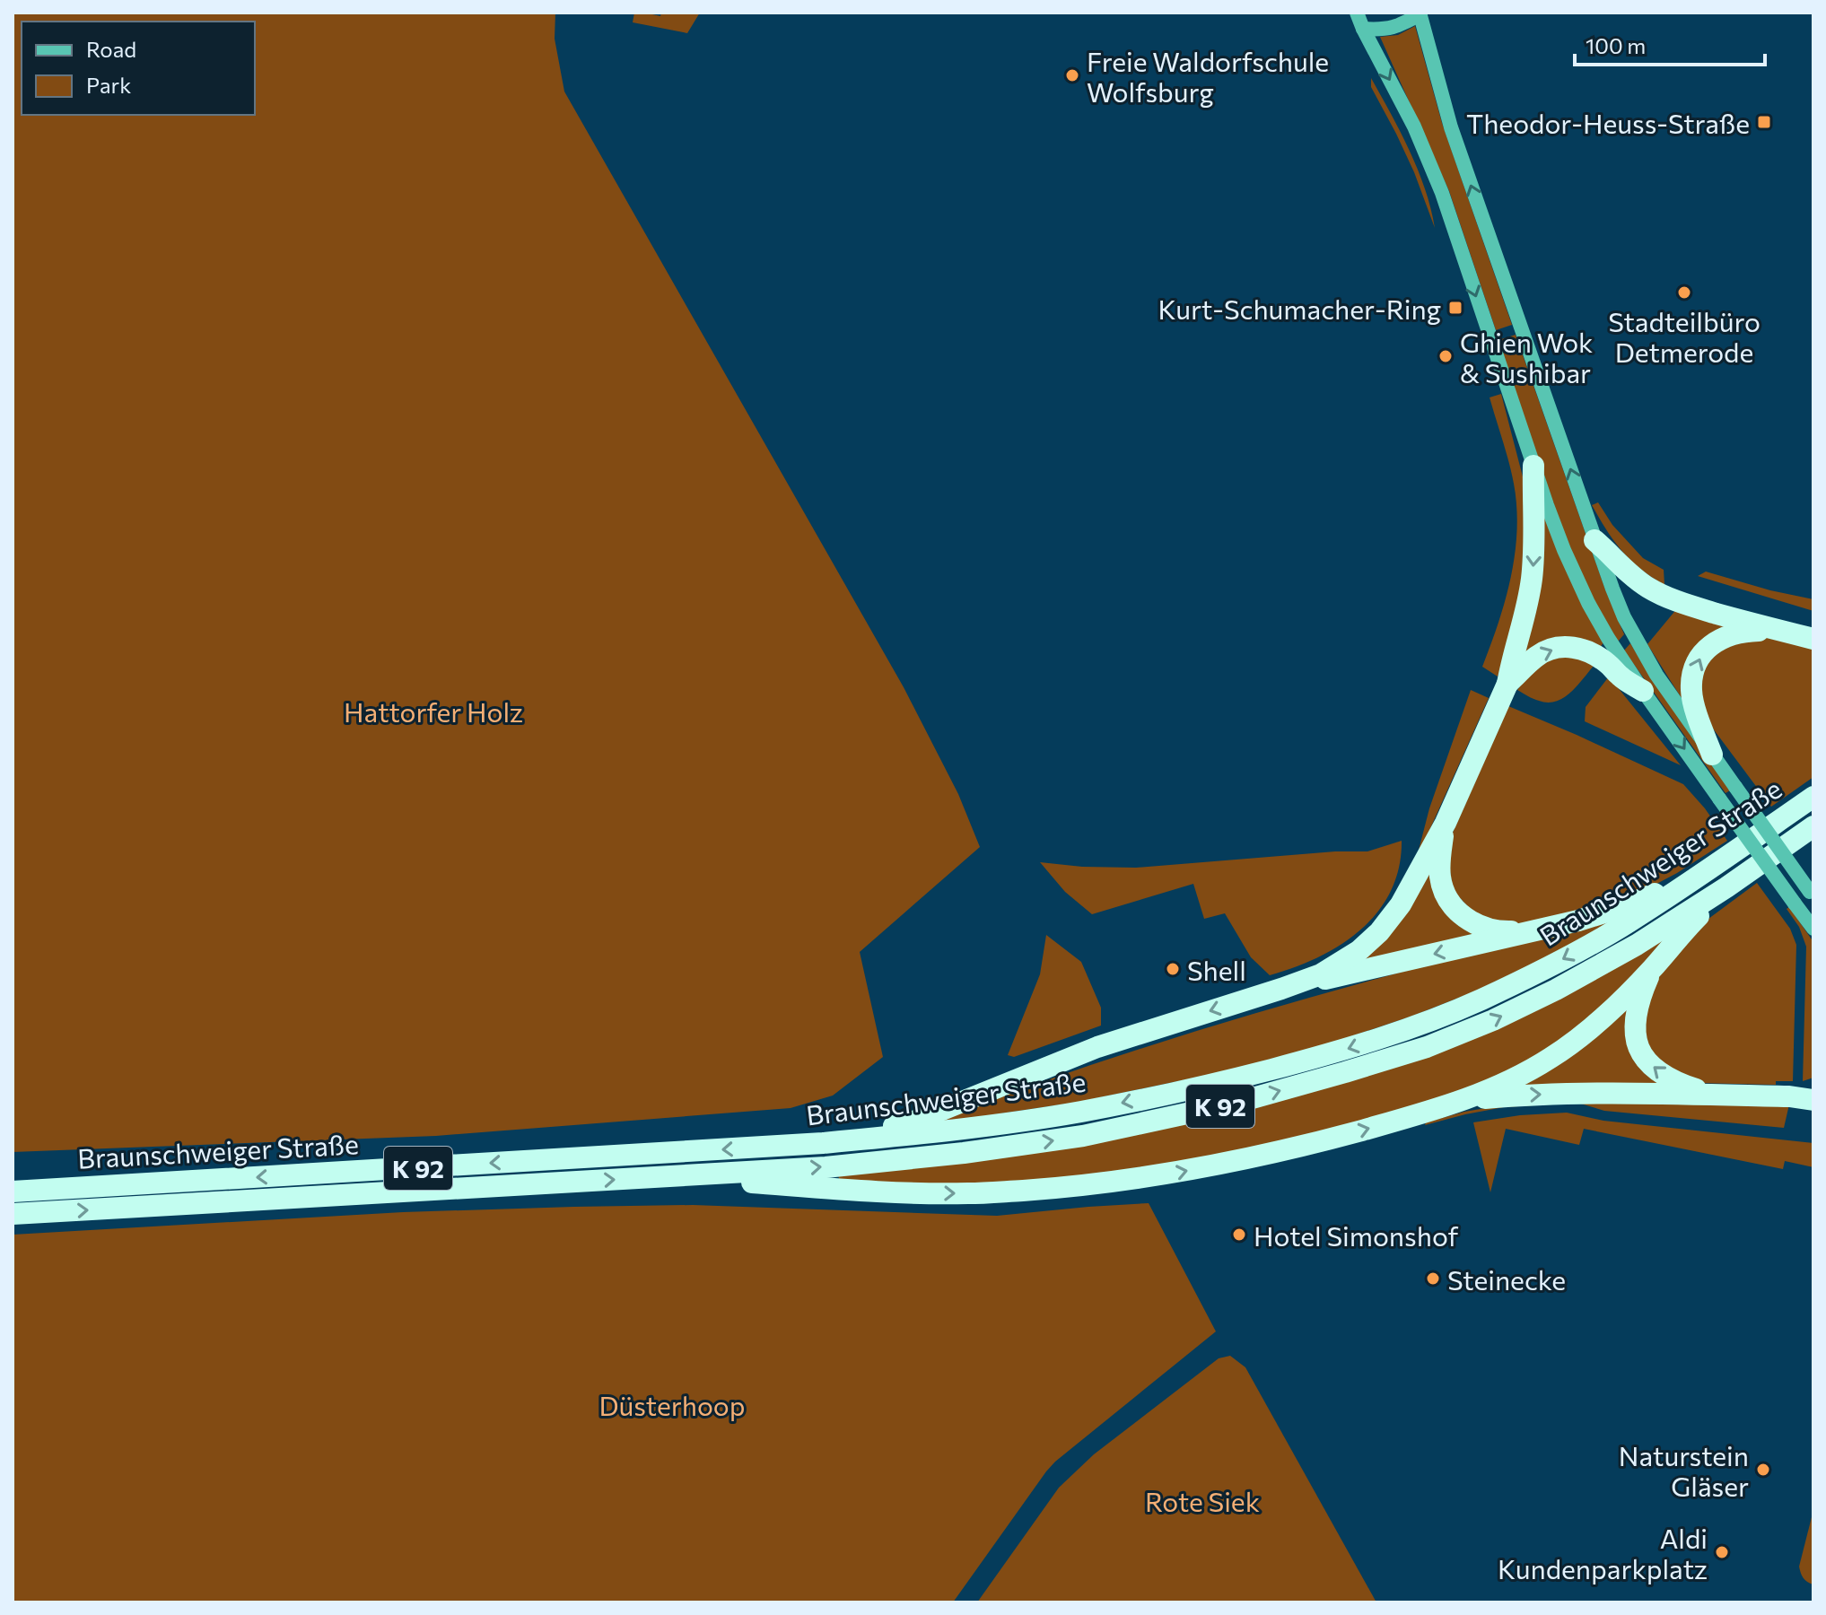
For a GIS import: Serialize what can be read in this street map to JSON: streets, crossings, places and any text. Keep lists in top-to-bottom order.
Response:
{
  "streets": {
    "highway": ["Braunschweiger Straße", "K 92"]
  },
  "parks": ["Hattorfer Holz", "Düsterhoop", "Rote Siek"],
  "places": {
    "other": [
      "Freie Waldorfschule Wolfsburg",
      "Stadteilbüro Detmerode",
      "Ghien Wok & Sushibar",
      "Shell",
      "Hotel Simonshof",
      "Steinecke",
      "Naturstein Gläser",
      "Aldi Kundenparkplatz"
    ],
    "transit": ["Theodor-Heuss-Straße", "Kurt-Schumacher-Ring"]
  },
  "legend": ["Road", "Park"],
  "scale_bar": "100 m"
}
